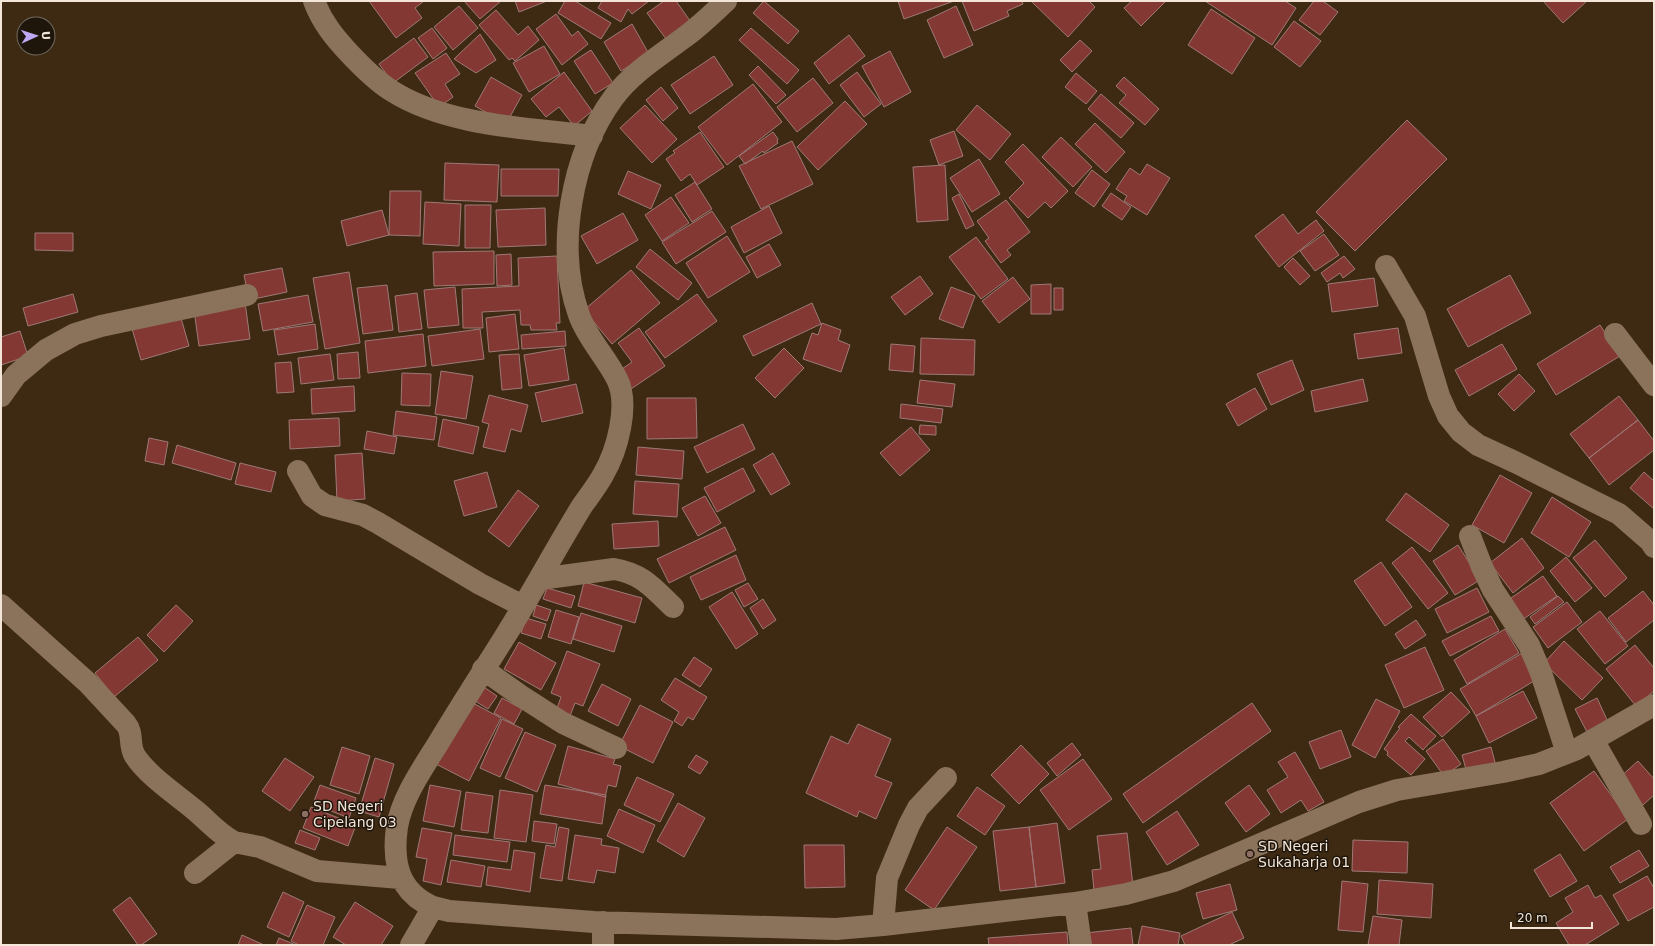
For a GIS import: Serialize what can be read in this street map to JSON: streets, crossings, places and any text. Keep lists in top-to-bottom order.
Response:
{
  "places": ["SD Negeri Cipelang 03", "SD Negeri Sukaharja 01"],
  "scale_bar": "20 m",
  "north": "right"
}
